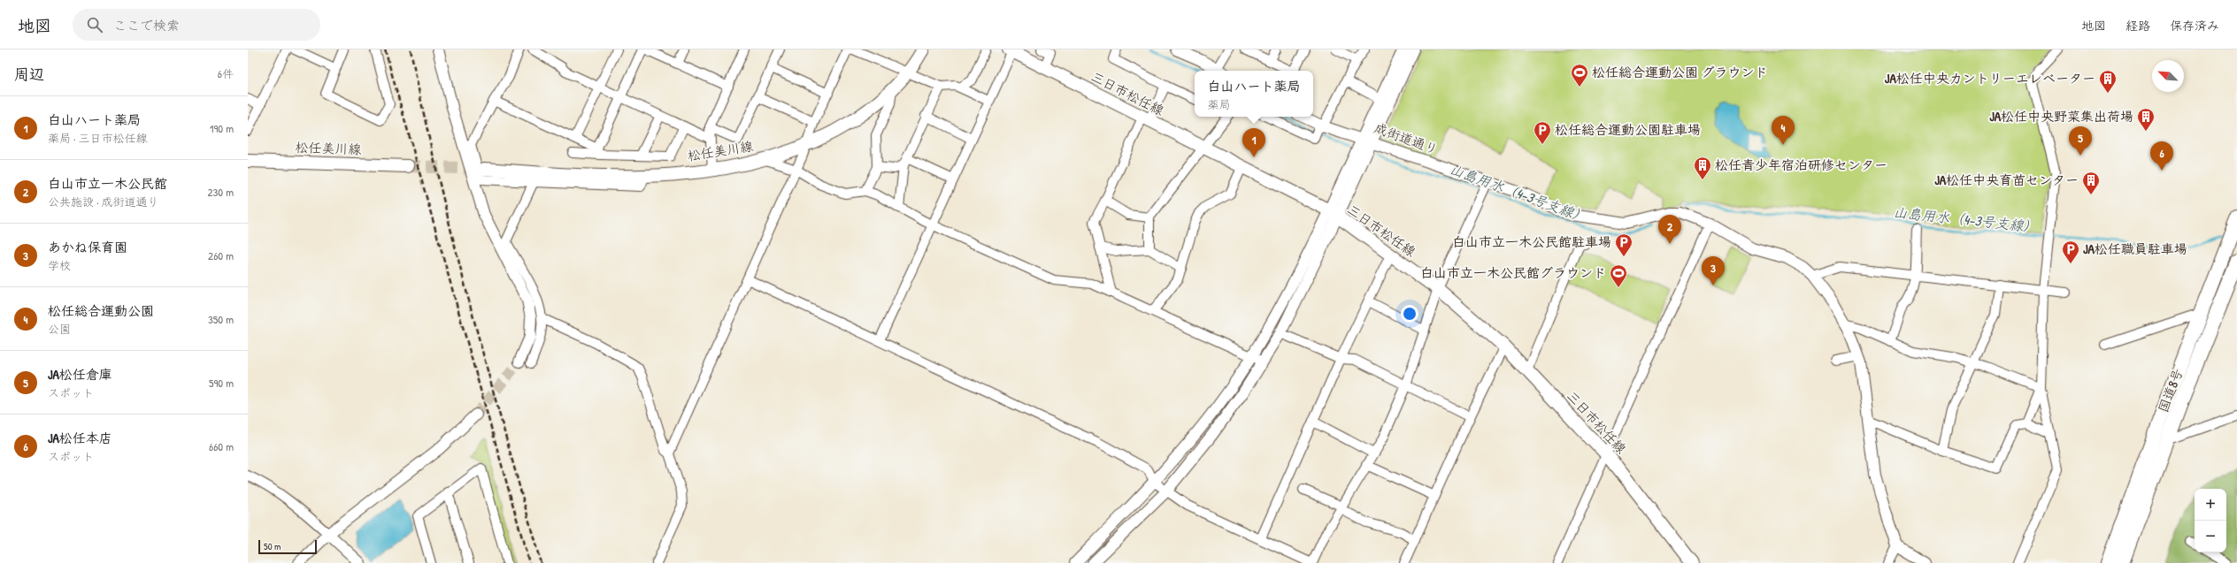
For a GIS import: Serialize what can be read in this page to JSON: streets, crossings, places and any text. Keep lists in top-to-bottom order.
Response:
{
  "streets": {
    "highway": ["国道8号"],
    "main road": ["三日市松任線", "松任美川線"],
    "street": ["成街道通り"]
  },
  "water": ["山島用水（4-3号支線）"],
  "places": {
    "sports": ["松任総合運動公園 グラウンド", "白山市立一木公民館グラウンド"],
    "building": [
      "JA松任中央カントリーエレベーター",
      "JA松任中央野菜集出荷場",
      "松任青少年宿泊研修センター",
      "JA松任中央育苗センター"
    ],
    "parking": ["松任総合運動公園駐車場", "白山市立一木公民館駐車場", "JA松任職員駐車場"]
  },
  "scale_bar": "50 m",
  "north": "top left",
  "page": {
    "header": "地図",
    "search": "ここで検索",
    "nav": ["地図", "経路", "保存済み"],
    "heading": ["周辺", "6件"],
    "popup": ["白山ハート薬局", "薬局"],
    "list": [
      {
        "mark": "1",
        "name": "白山ハート薬局",
        "note": "薬局 · 三日市松任線",
        "value": "190 m"
      },
      {
        "mark": "2",
        "name": "白山市立一木公民館",
        "note": "公共施設 · 成街道通り",
        "value": "230 m"
      },
      {
        "mark": "3",
        "name": "あかね保育園",
        "note": "学校",
        "value": "260 m"
      },
      {
        "mark": "4",
        "name": "松任総合運動公園",
        "note": "公園",
        "value": "350 m"
      },
      {
        "mark": "5",
        "name": "JA松任倉庫",
        "note": "スポット",
        "value": "590 m"
      },
      {
        "mark": "6",
        "name": "JA松任本店",
        "note": "スポット",
        "value": "660 m"
      }
    ],
    "pins": [
      "4",
      "5",
      "1",
      "6",
      "2",
      "3"
    ],
    "map_buttons": ["+", "−"],
    "scale": "50 m"
  }
}
